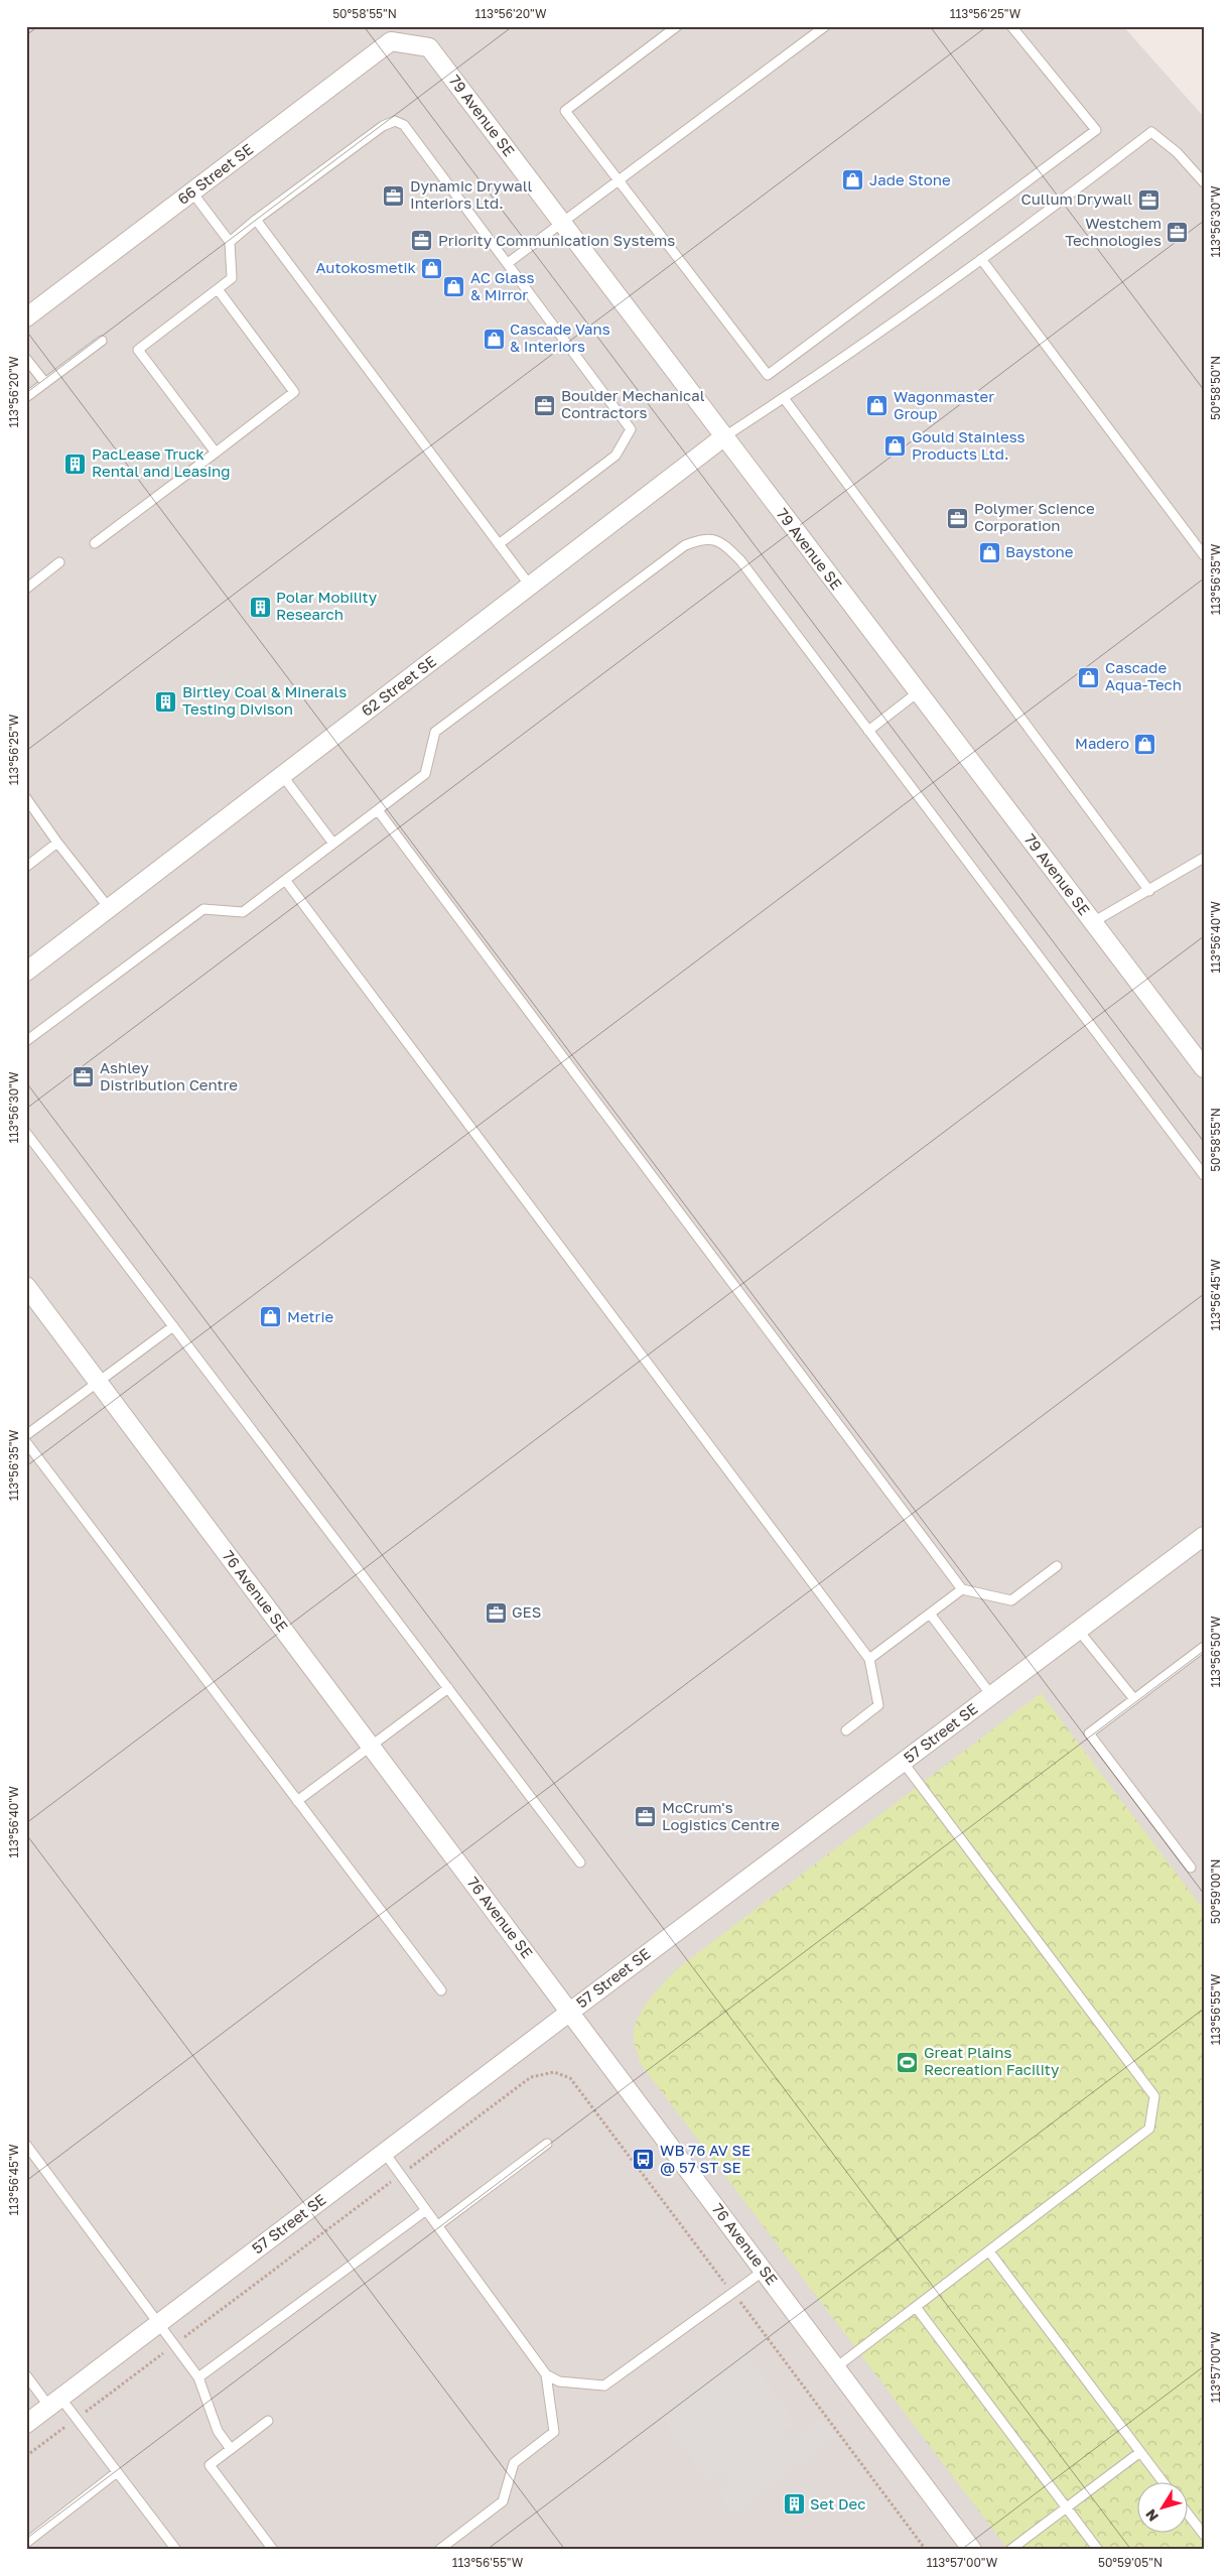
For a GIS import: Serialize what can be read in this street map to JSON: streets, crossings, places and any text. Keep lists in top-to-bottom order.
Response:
{
  "streets": {
    "street": [
      "79 Avenue SE",
      "66 Street SE",
      "62 Street SE",
      "76 Avenue SE",
      "57 Street SE"
    ]
  },
  "crossings": [
    ["79 Avenue SE", "66 Street SE"],
    ["79 Avenue SE", "62 Street SE"],
    ["76 Avenue SE", "57 Street SE"]
  ],
  "places": {
    "shop": [
      "Jade Stone",
      "Autokosmetik",
      "AC Glass & Mirror",
      "Cascade Vans & Interiors",
      "Wagonmaster Group",
      "Gould Stainless Products Ltd.",
      "Baystone",
      "Cascade Aqua-Tech",
      "Madero",
      "Metrie"
    ],
    "office": [
      "Dynamic Drywall Interiors Ltd.",
      "Cullum Drywall",
      "Westchem Technologies",
      "Priority Communication Systems",
      "Boulder Mechanical Contractors",
      "Polymer Science Corporation",
      "Ashley Distribution Centre",
      "GES",
      "McCrum's Logistics Centre"
    ],
    "building": [
      "PacLease Truck Rental and Leasing",
      "Polar Mobility Research",
      "Birtley Coal & Minerals Testing Divison",
      "Set Dec"
    ],
    "sports": ["Great Plains Recreation Facility"],
    "bus stop": ["WB 76 AV SE @ 57 ST SE"]
  },
  "north": "bottom left",
  "coordinates": [
    "50°58'55\"N",
    "113°56'20\"W",
    "113°56'25\"W",
    "113°56'30\"W",
    "50°58'50\"N",
    "113°56'35\"W",
    "113°56'40\"W",
    "113°56'45\"W",
    "113°56'50\"W",
    "50°59'00\"N",
    "113°56'55\"W",
    "113°57'00\"W",
    "50°59'05\"N"
  ]
}
